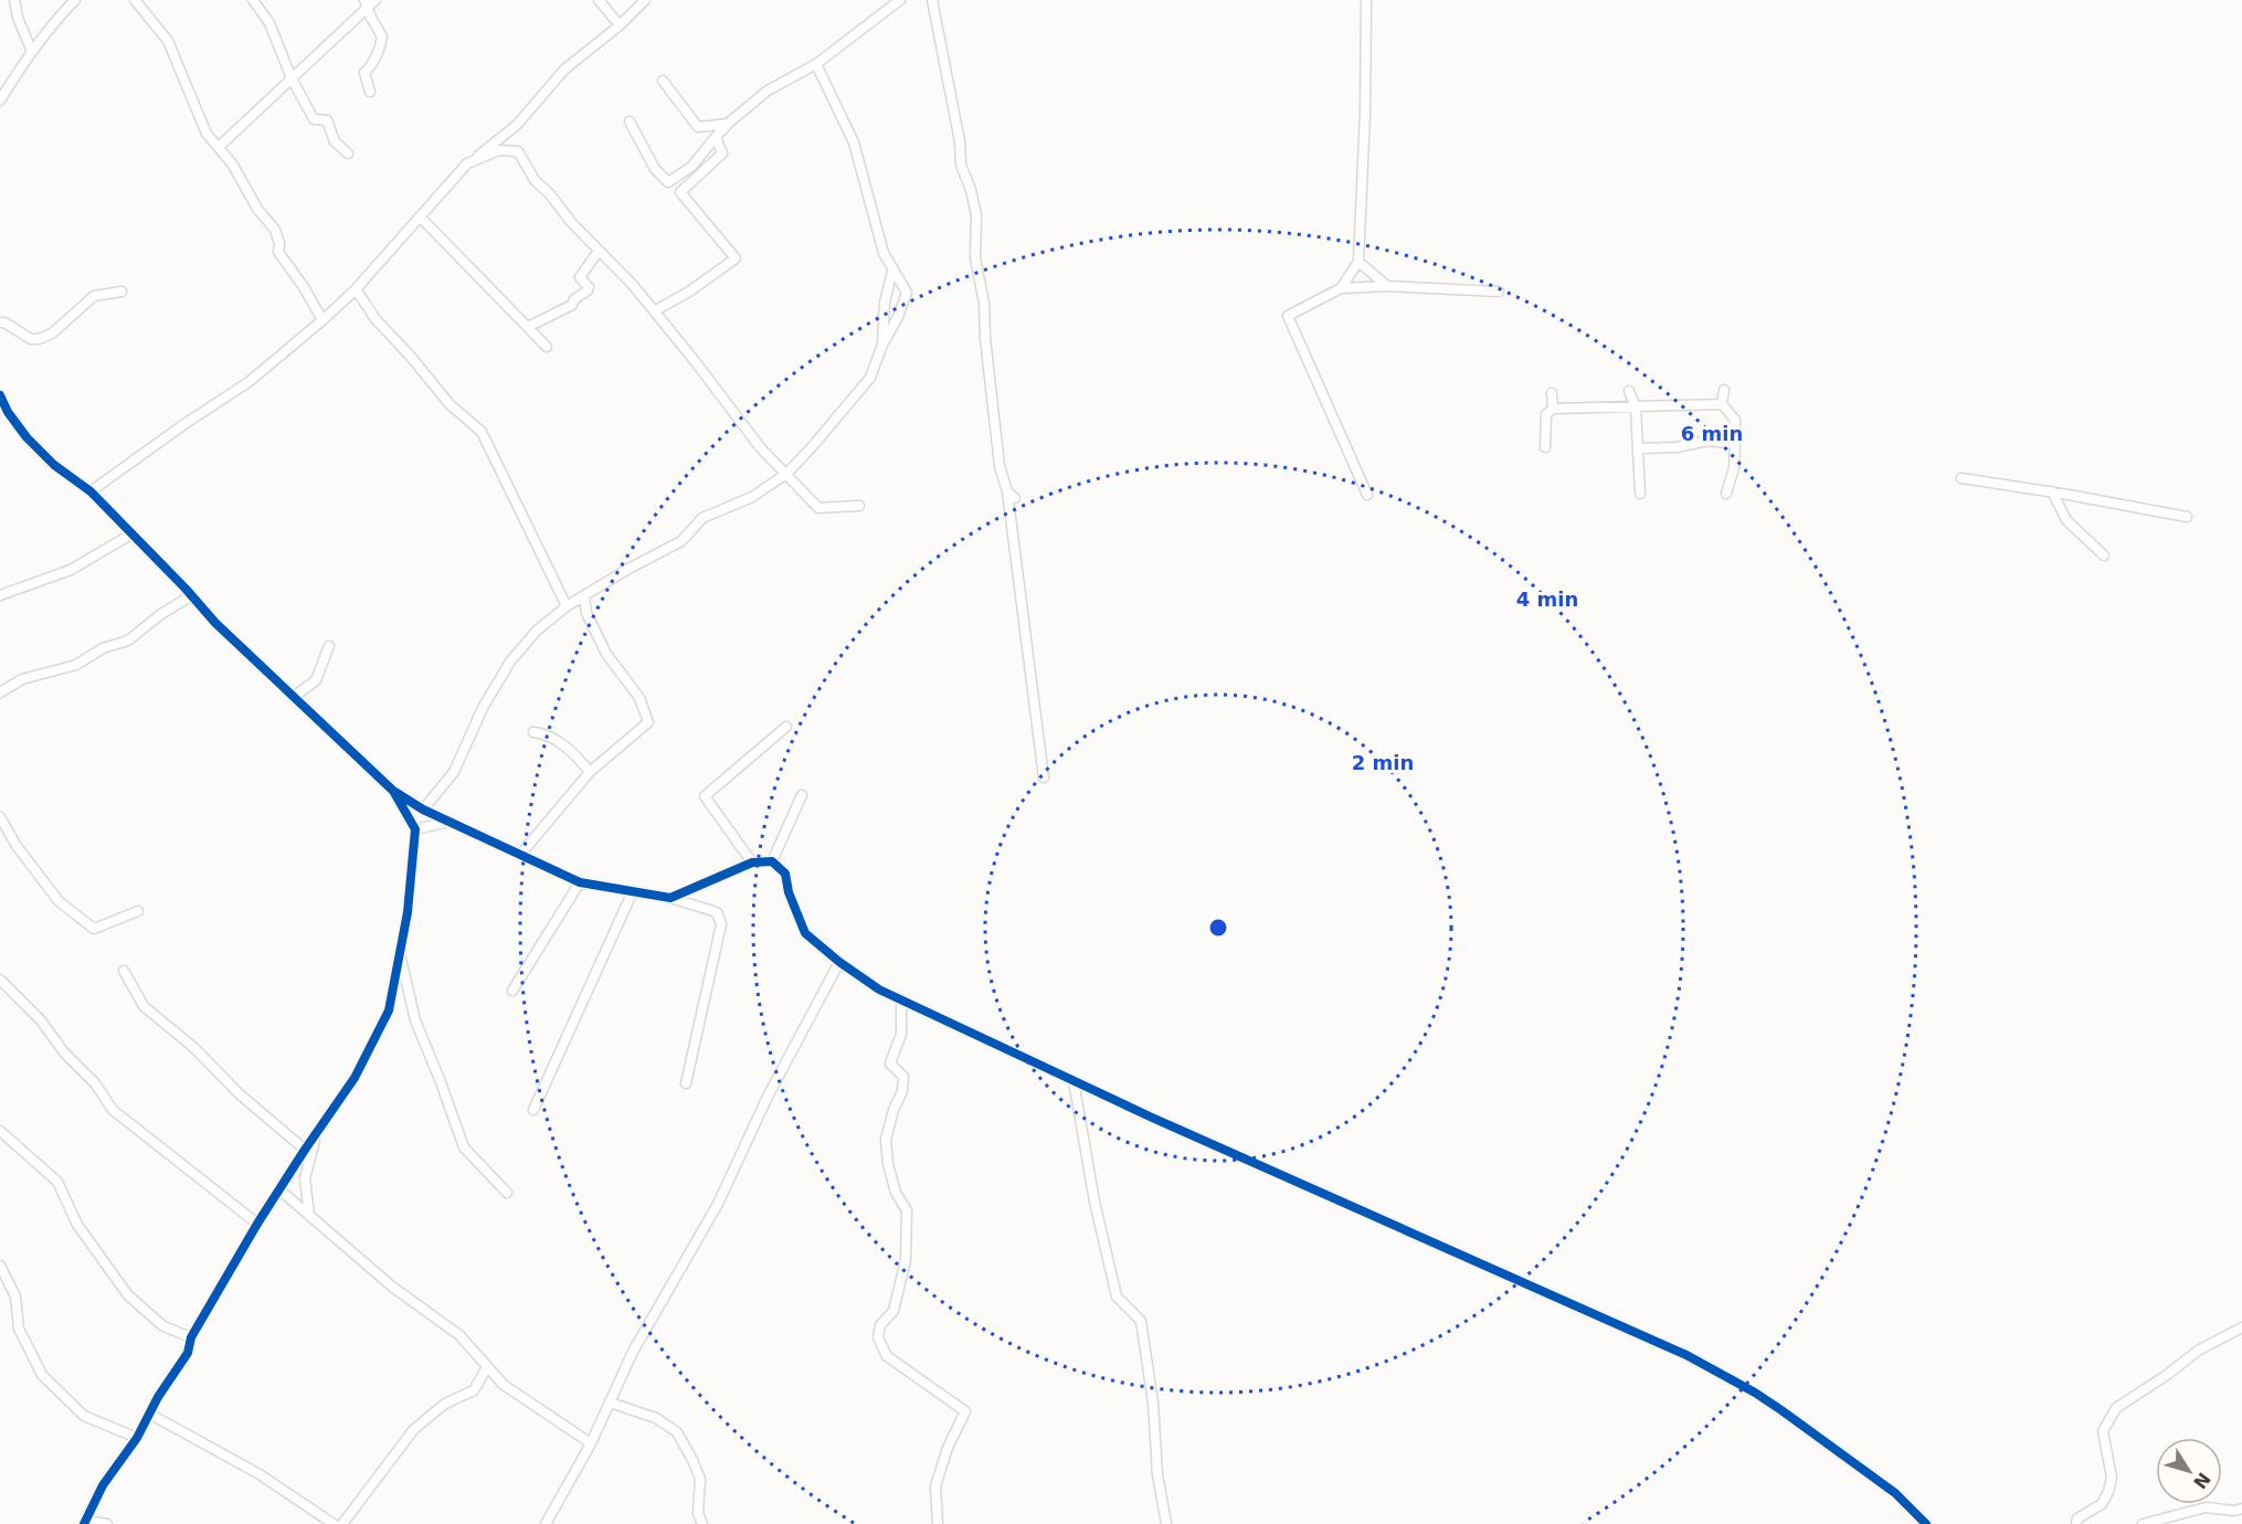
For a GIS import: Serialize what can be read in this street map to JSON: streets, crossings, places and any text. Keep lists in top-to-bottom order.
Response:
{
  "north": "bottom right",
  "rings": ["6 min", "4 min", "2 min"]
}
